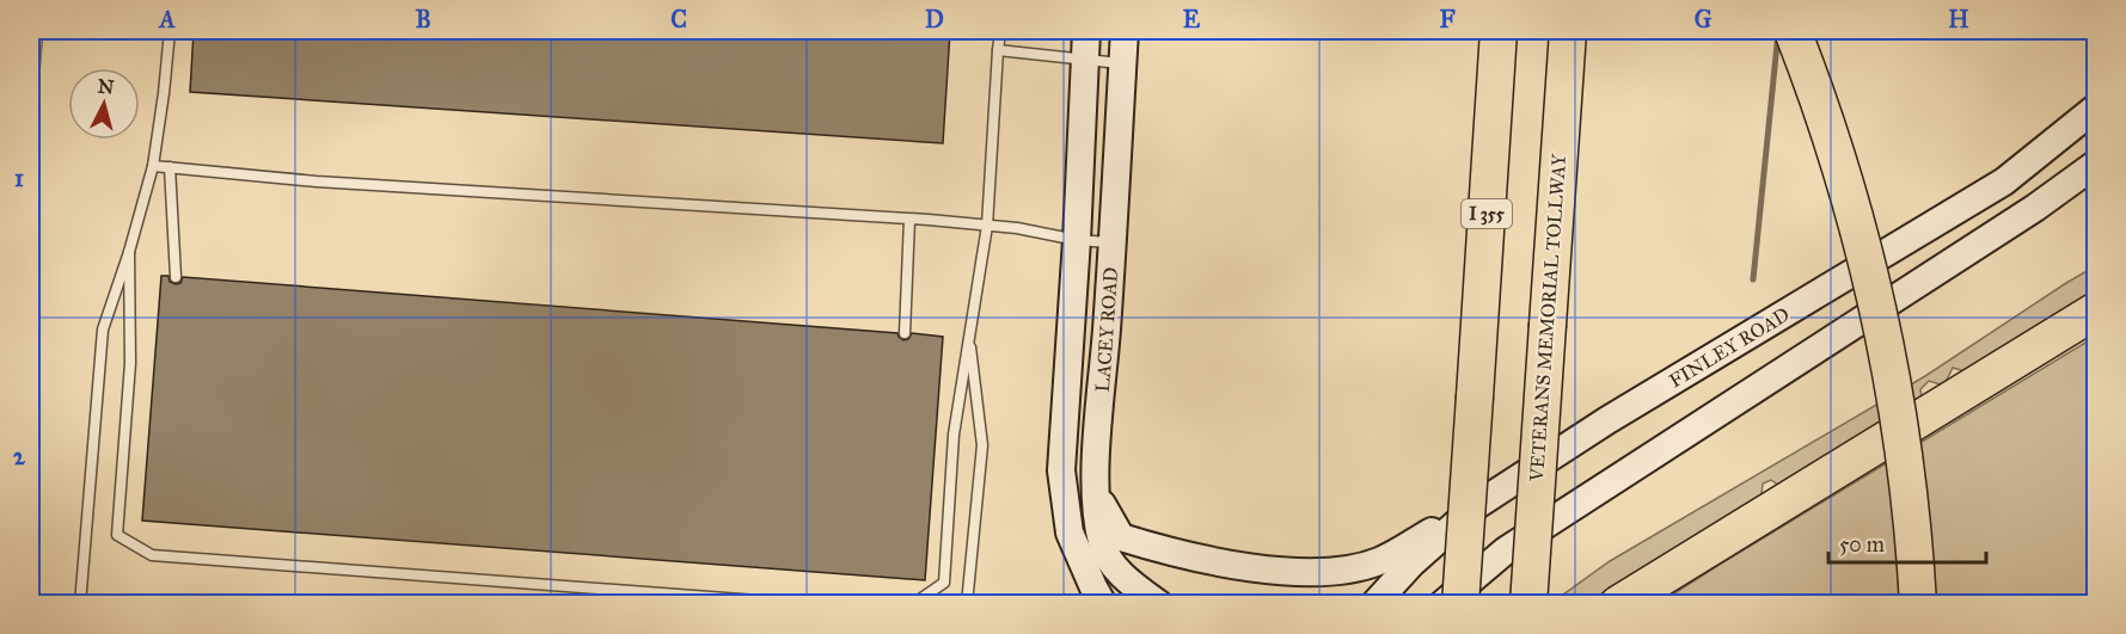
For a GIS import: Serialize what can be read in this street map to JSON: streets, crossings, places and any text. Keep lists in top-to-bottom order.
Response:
{
  "streets": {
    "highway": ["I 355", "VETERANS MEMORIAL TOLLWAY"],
    "main road": ["LACEY ROAD", "FINLEY ROAD"]
  },
  "scale_bar": "50 m",
  "north": "top",
  "grid": {
    "columns": [
      "A",
      "B",
      "C",
      "D",
      "E",
      "F",
      "G",
      "H"
    ],
    "rows": ["1", "2"]
  }
}
